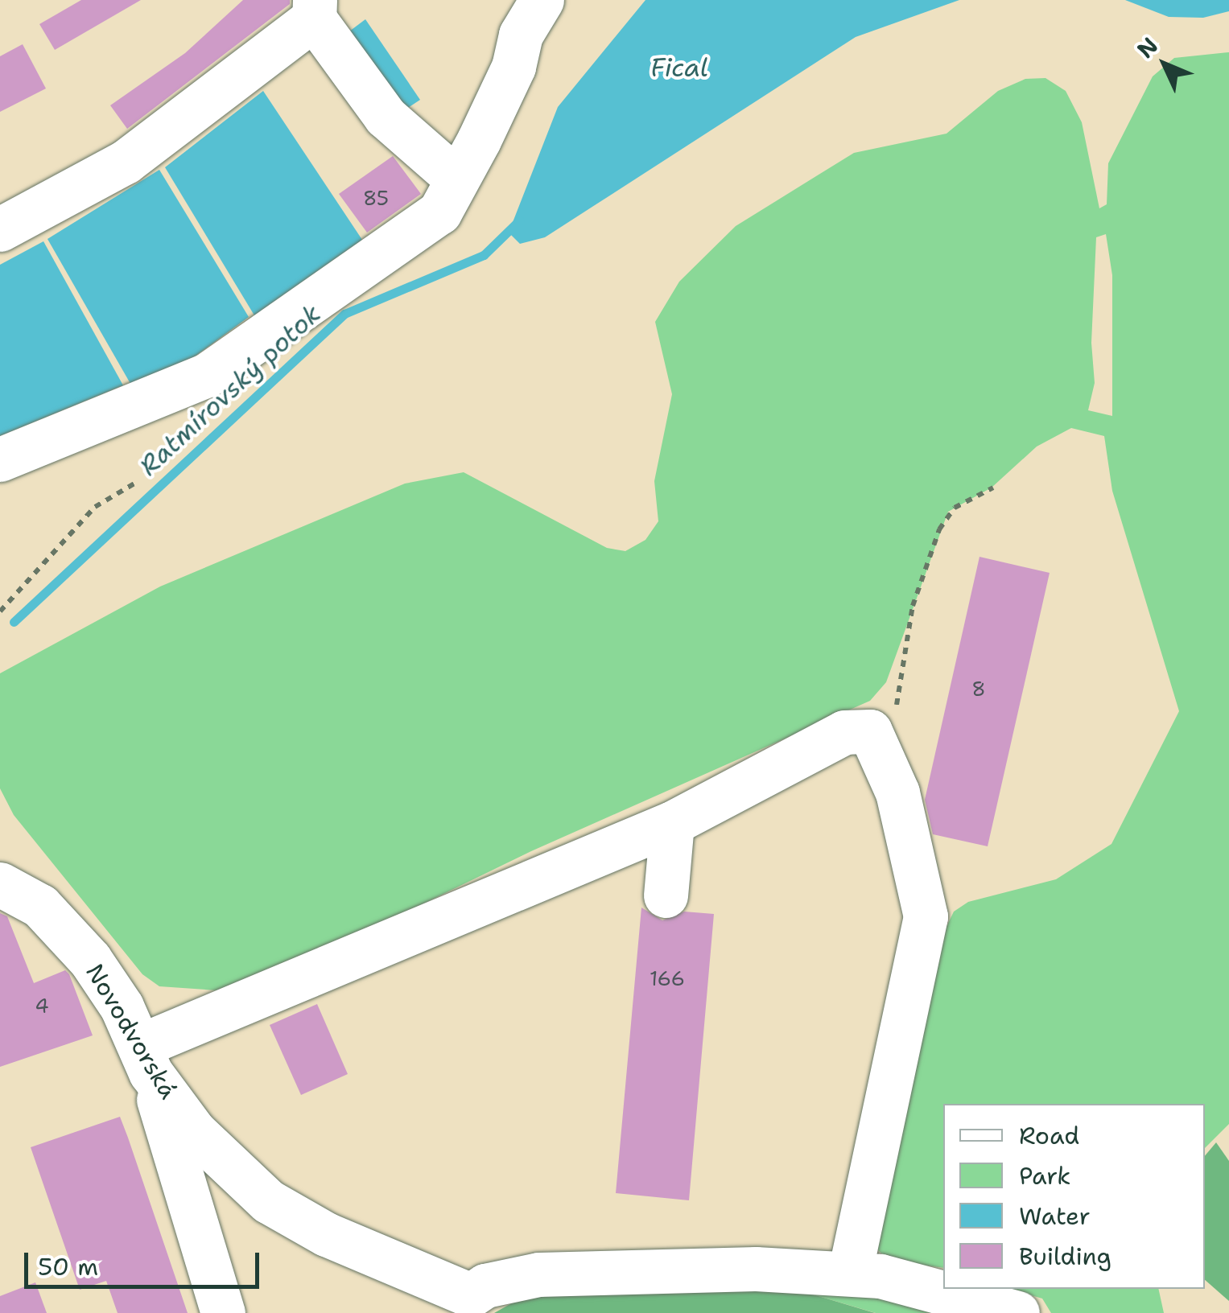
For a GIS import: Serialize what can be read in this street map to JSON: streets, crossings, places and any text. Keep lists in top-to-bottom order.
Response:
{
  "streets": {
    "street": ["Novodvorská"]
  },
  "water": ["Fical", "Ratmírovský potok"],
  "house_numbers": [
    "85",
    "8",
    "166",
    "4"
  ],
  "legend": [
    "Road",
    "Park",
    "Water",
    "Building"
  ],
  "scale_bar": "50 m",
  "north": "top left"
}
